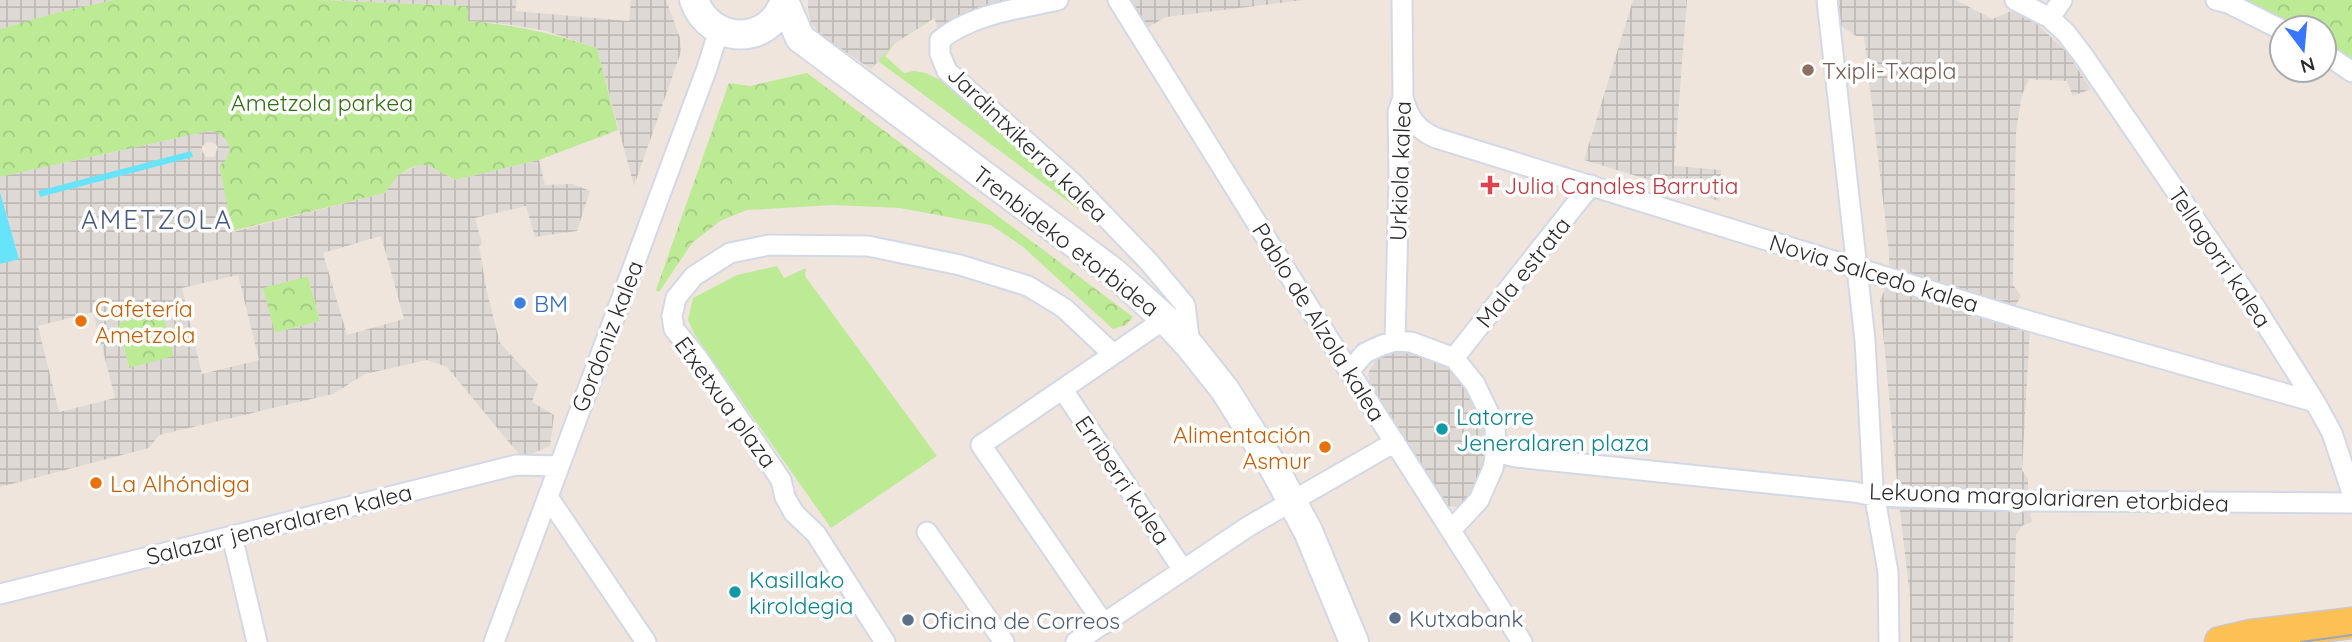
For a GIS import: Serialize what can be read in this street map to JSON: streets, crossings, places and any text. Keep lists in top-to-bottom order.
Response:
{
  "streets": {
    "street": [
      "Jardintxikerra kalea",
      "Urkiola kalea",
      "Trenbideko etorbidea",
      "Tellagorri kalea",
      "Mala estrata",
      "Novia Salcedo kalea",
      "Pablo de Alzola kalea",
      "Gordoniz kalea",
      "Etxetxua plaza",
      "Erriberri kalea",
      "Lekuona margolariaren etorbidea",
      "Salazar jeneralaren kalea"
    ]
  },
  "crossings": [
    ["Jardintxikerra kalea", "Trenbideko etorbidea"],
    ["Urkiola kalea", "Novia Salcedo kalea"],
    ["Tellagorri kalea", "Novia Salcedo kalea"],
    ["Mala estrata", "Novia Salcedo kalea"],
    ["Gordoniz kalea", "Salazar jeneralaren kalea"]
  ],
  "districts": ["AMETZOLA"],
  "parks": ["Ametzola parkea"],
  "places": {
    "other": [
      "Txipli-Txapla",
      "BM",
      "Cafetería Ametzola",
      "Latorre Jeneralaren plaza",
      "Alimentación Asmur",
      "La Alhóndiga",
      "Kasillako kiroldegia",
      "Kutxabank",
      "Oficina de Correos"
    ],
    "health": ["Julia Canales Barrutia"]
  },
  "north": "bottom"
}
